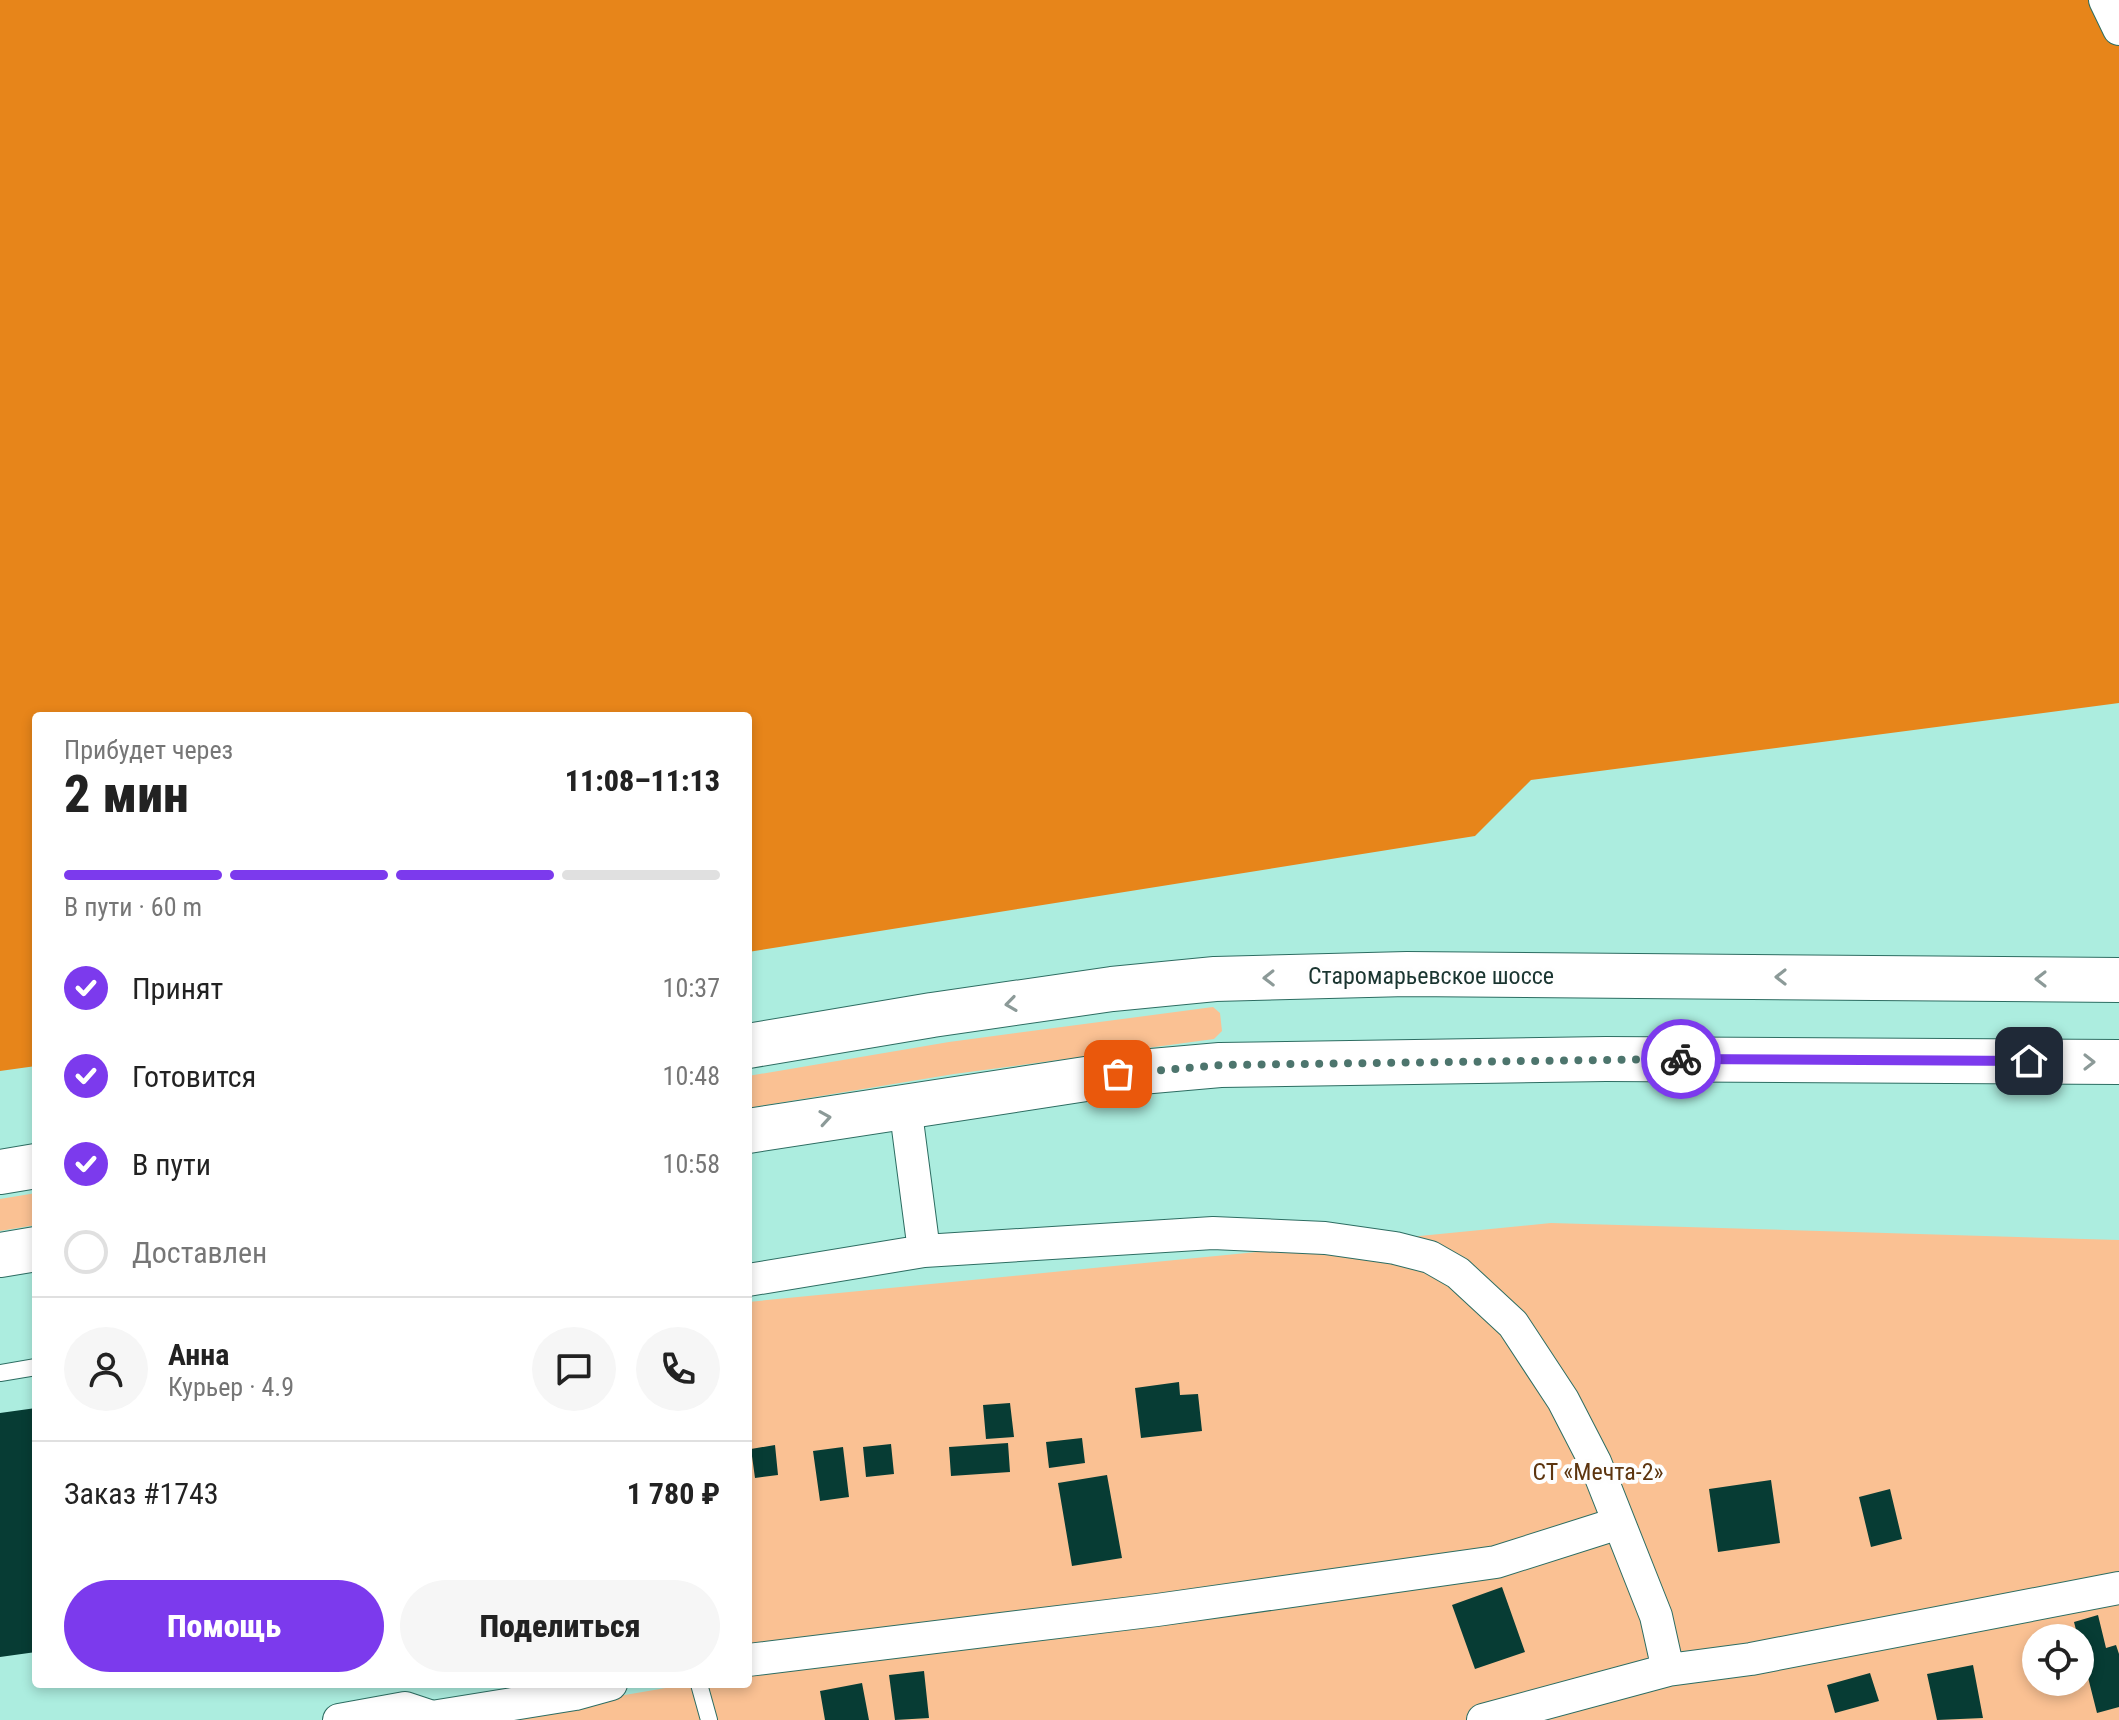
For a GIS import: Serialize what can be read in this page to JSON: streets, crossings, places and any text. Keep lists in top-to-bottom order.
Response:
{
  "streets": {
    "main road": ["Старомарьевское шоссе"]
  },
  "parks": ["СТ «Мечта-2»"],
  "page": {
    "heading": ["2 мин", "Прибудет через", "11:08–11:13"],
    "panel": [
      "Анна",
      "Курьер · 4.9",
      "Заказ #1743",
      "1 780 ₽"
    ],
    "bar": "В пути · 60 m",
    "list": [
      ["Принят", "10:37"],
      ["Готовится", "10:48"],
      ["В пути", "10:58"],
      "Доставлен"
    ],
    "buttons": ["Помощь", "Поделиться"]
  }
}
